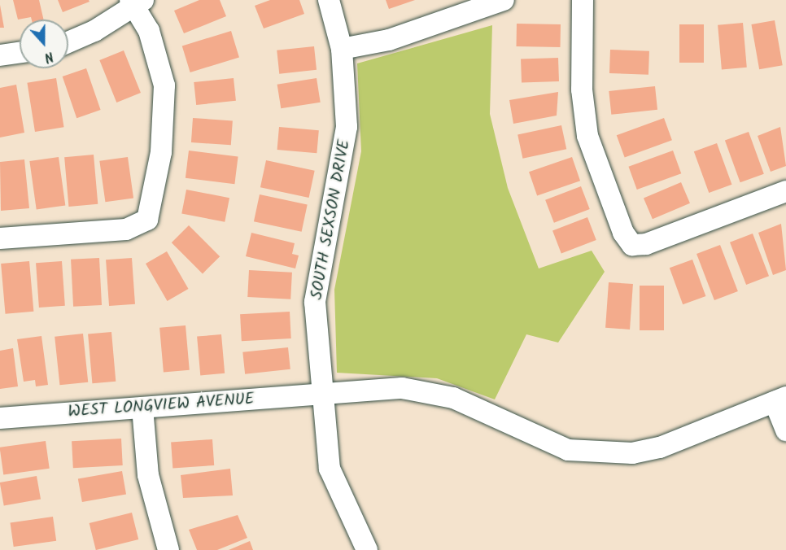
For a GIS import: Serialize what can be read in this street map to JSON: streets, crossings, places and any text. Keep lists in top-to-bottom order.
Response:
{
  "streets": {
    "street": ["SOUTH SEXSON DRIVE", "WEST LONGVIEW AVENUE"]
  },
  "crossings": [
    ["SOUTH SEXSON DRIVE", "WEST LONGVIEW AVENUE"]
  ],
  "north": "bottom"
}
